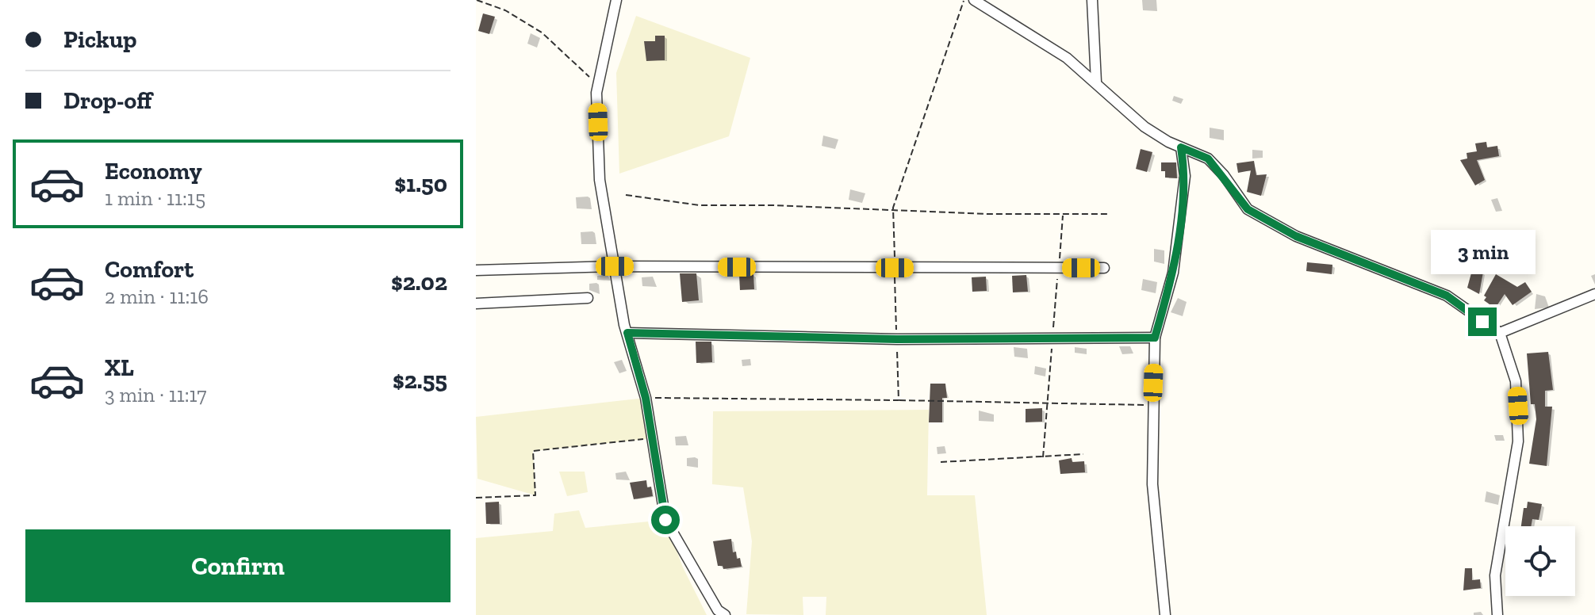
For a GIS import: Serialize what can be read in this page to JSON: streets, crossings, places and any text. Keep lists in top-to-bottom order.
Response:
{
  "page": {
    "banner": ["Pickup", "Drop-off"],
    "list": [
      {
        "name": "Economy",
        "note": "1 min · 11:15",
        "value": "$1.50"
      },
      {
        "name": "Comfort",
        "note": "2 min · 11:16",
        "value": "$2.02"
      },
      {
        "name": "XL",
        "note": "3 min · 11:17",
        "value": "$2.55"
      }
    ],
    "bubble": "3 min",
    "buttons": "Confirm"
  }
}
